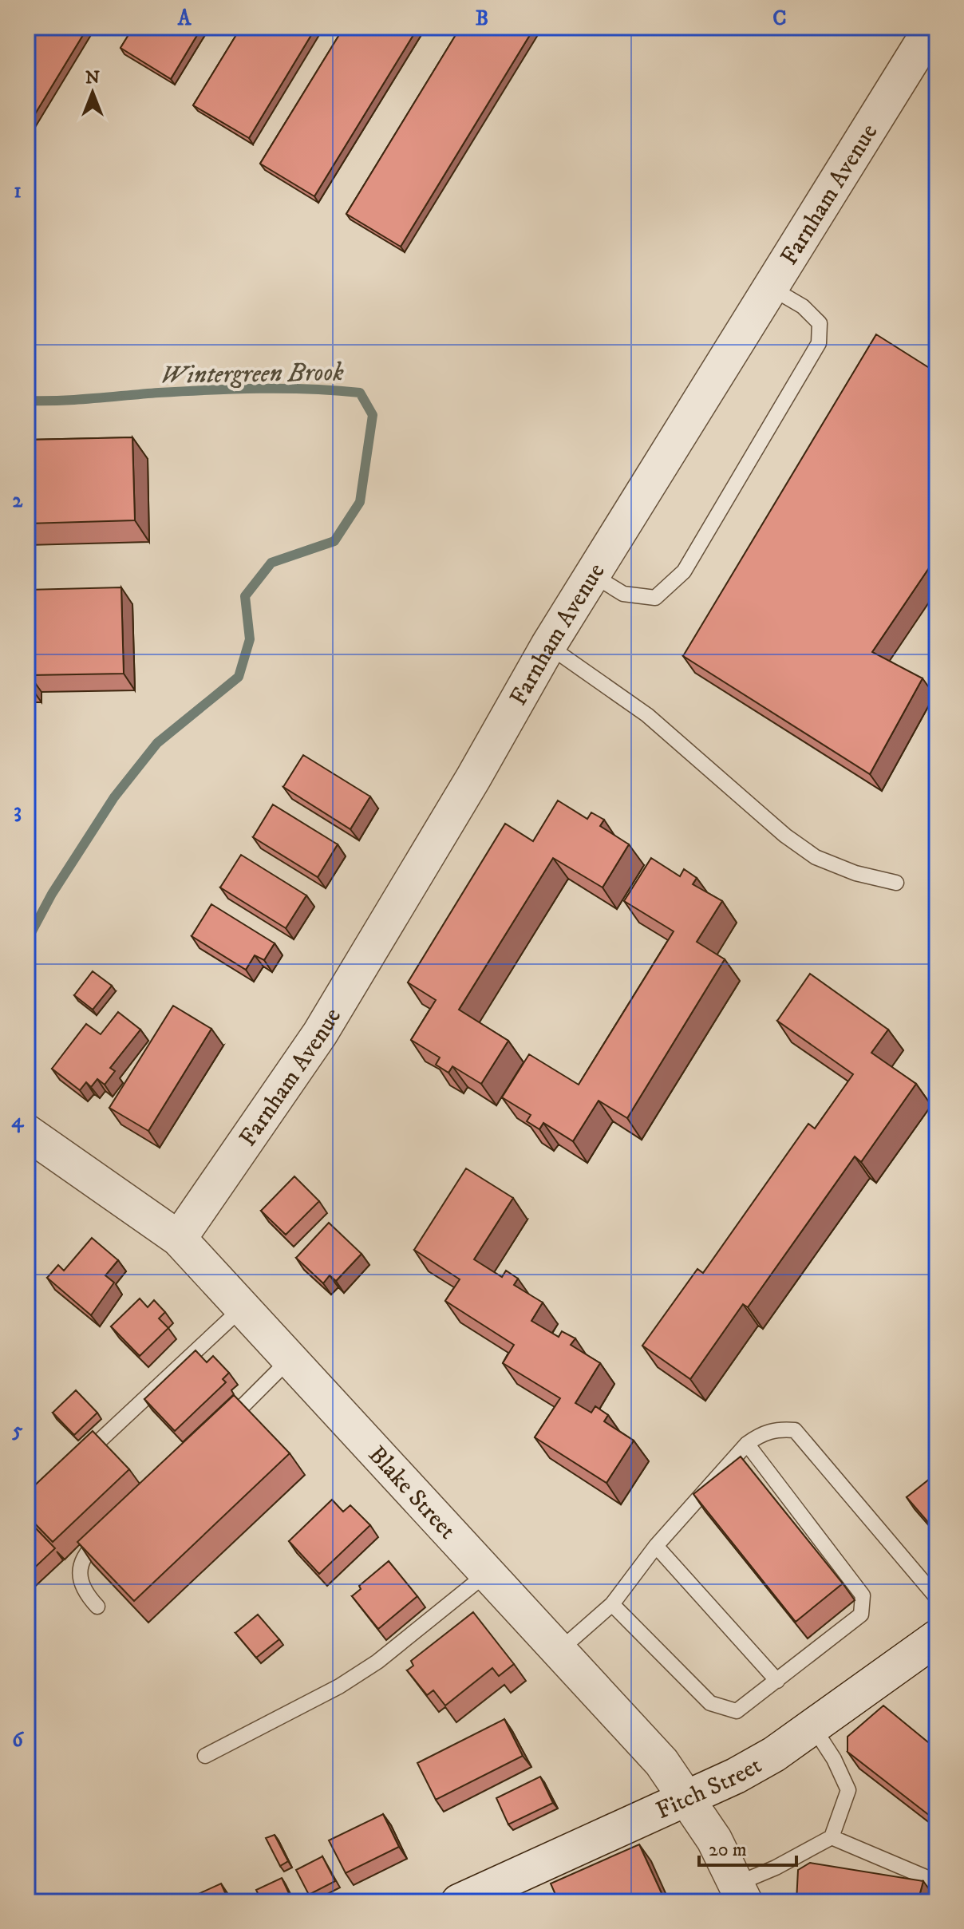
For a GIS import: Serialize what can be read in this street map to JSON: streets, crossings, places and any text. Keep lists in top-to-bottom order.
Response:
{
  "streets": {
    "street": ["Farnham Avenue", "Blake Street", "Fitch Street"]
  },
  "crossings": [
    ["Farnham Avenue", "Blake Street"],
    ["Blake Street", "Fitch Street"]
  ],
  "water": ["Wintergreen Brook"],
  "scale_bar": "20 m",
  "north": "top",
  "grid": {
    "columns": ["A", "B", "C"],
    "rows": [
      "1",
      "2",
      "3",
      "4",
      "5",
      "6"
    ]
  }
}
